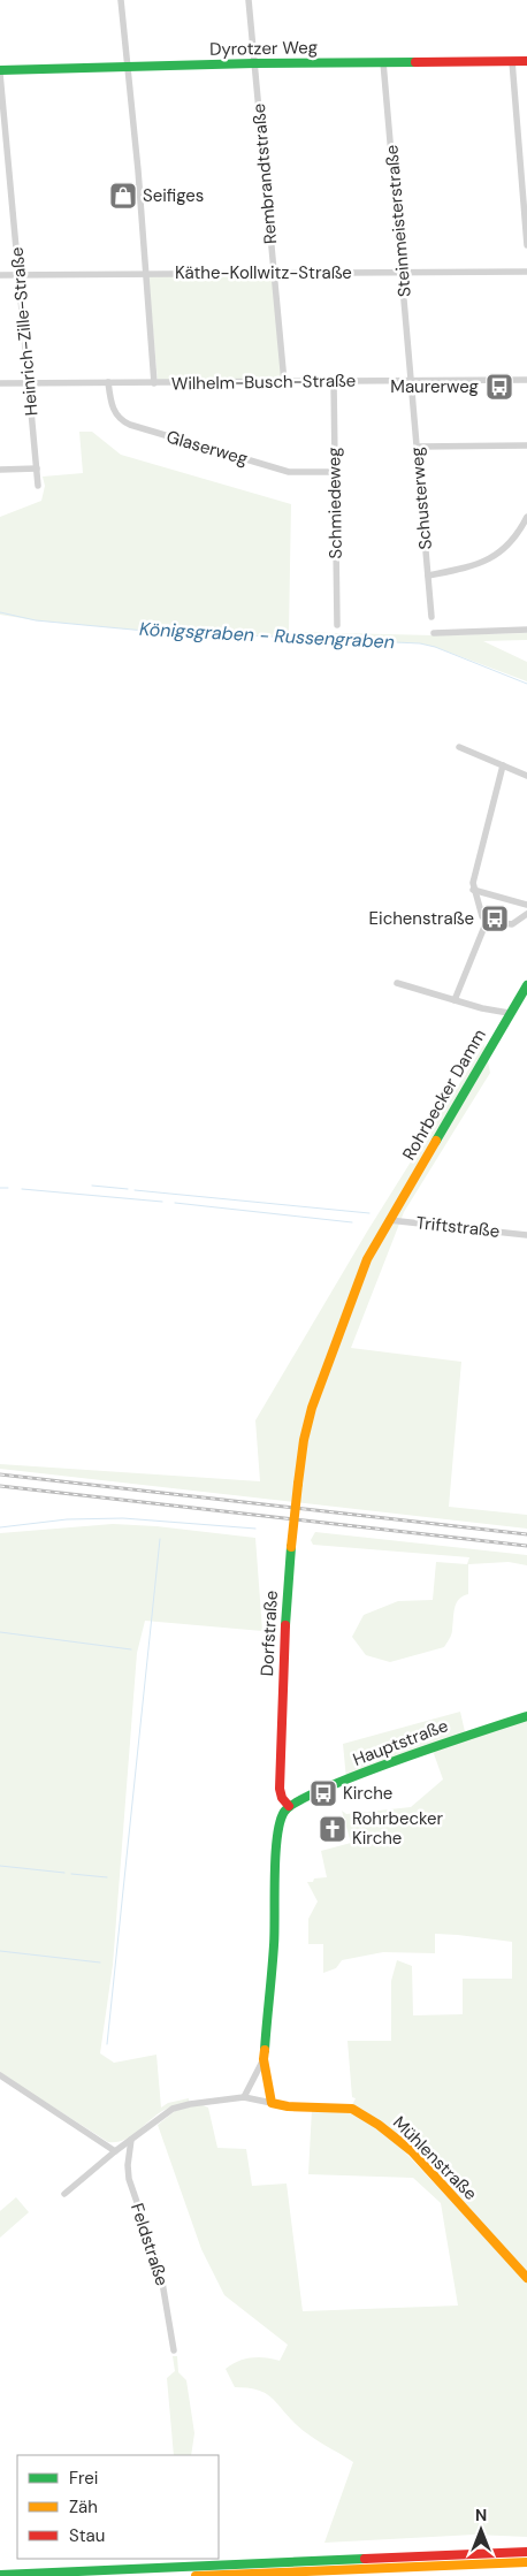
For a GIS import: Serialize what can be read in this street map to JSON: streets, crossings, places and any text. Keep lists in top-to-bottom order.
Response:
{
  "streets": {
    "main road": [
      "Dyrotzer Weg",
      "Rohrbecker Damm",
      "Dorfstraße",
      "Hauptstraße",
      "Mühlenstraße"
    ],
    "street": [
      "Rembrandtstraße",
      "Steinmeisterstraße",
      "Käthe-Kollwitz-Straße",
      "Heinrich-Zille-Straße",
      "Wilhelm-Busch-Straße",
      "Glaserweg",
      "Schusterweg",
      "Schmiedeweg",
      "Triftstraße",
      "Feldstraße"
    ]
  },
  "crossings": [
    ["Dyrotzer Weg", "Rembrandtstraße"],
    ["Dyrotzer Weg", "Steinmeisterstraße"],
    ["Dyrotzer Weg", "Heinrich-Zille-Straße"],
    ["Rembrandtstraße", "Käthe-Kollwitz-Straße"],
    ["Rembrandtstraße", "Wilhelm-Busch-Straße"],
    ["Steinmeisterstraße", "Käthe-Kollwitz-Straße"],
    ["Steinmeisterstraße", "Wilhelm-Busch-Straße"],
    ["Steinmeisterstraße", "Schusterweg"],
    ["Käthe-Kollwitz-Straße", "Heinrich-Zille-Straße"],
    ["Heinrich-Zille-Straße", "Wilhelm-Busch-Straße"],
    ["Wilhelm-Busch-Straße", "Glaserweg"],
    ["Wilhelm-Busch-Straße", "Schusterweg"],
    ["Wilhelm-Busch-Straße", "Schmiedeweg"],
    ["Glaserweg", "Schmiedeweg"],
    ["Rohrbecker Damm", "Triftstraße"],
    ["Rohrbecker Damm", "Dorfstraße"],
    ["Triftstraße", "Dorfstraße"],
    ["Dorfstraße", "Hauptstraße"]
  ],
  "water": ["Königsgraben - Russengraben"],
  "places": {
    "shop": ["Seifiges"],
    "bus stop": ["Maurerweg", "Eichenstraße", "Kirche"],
    "church": ["Rohrbecker Kirche"]
  },
  "legend": ["Frei", "Zäh", "Stau"],
  "north": "top"
}
